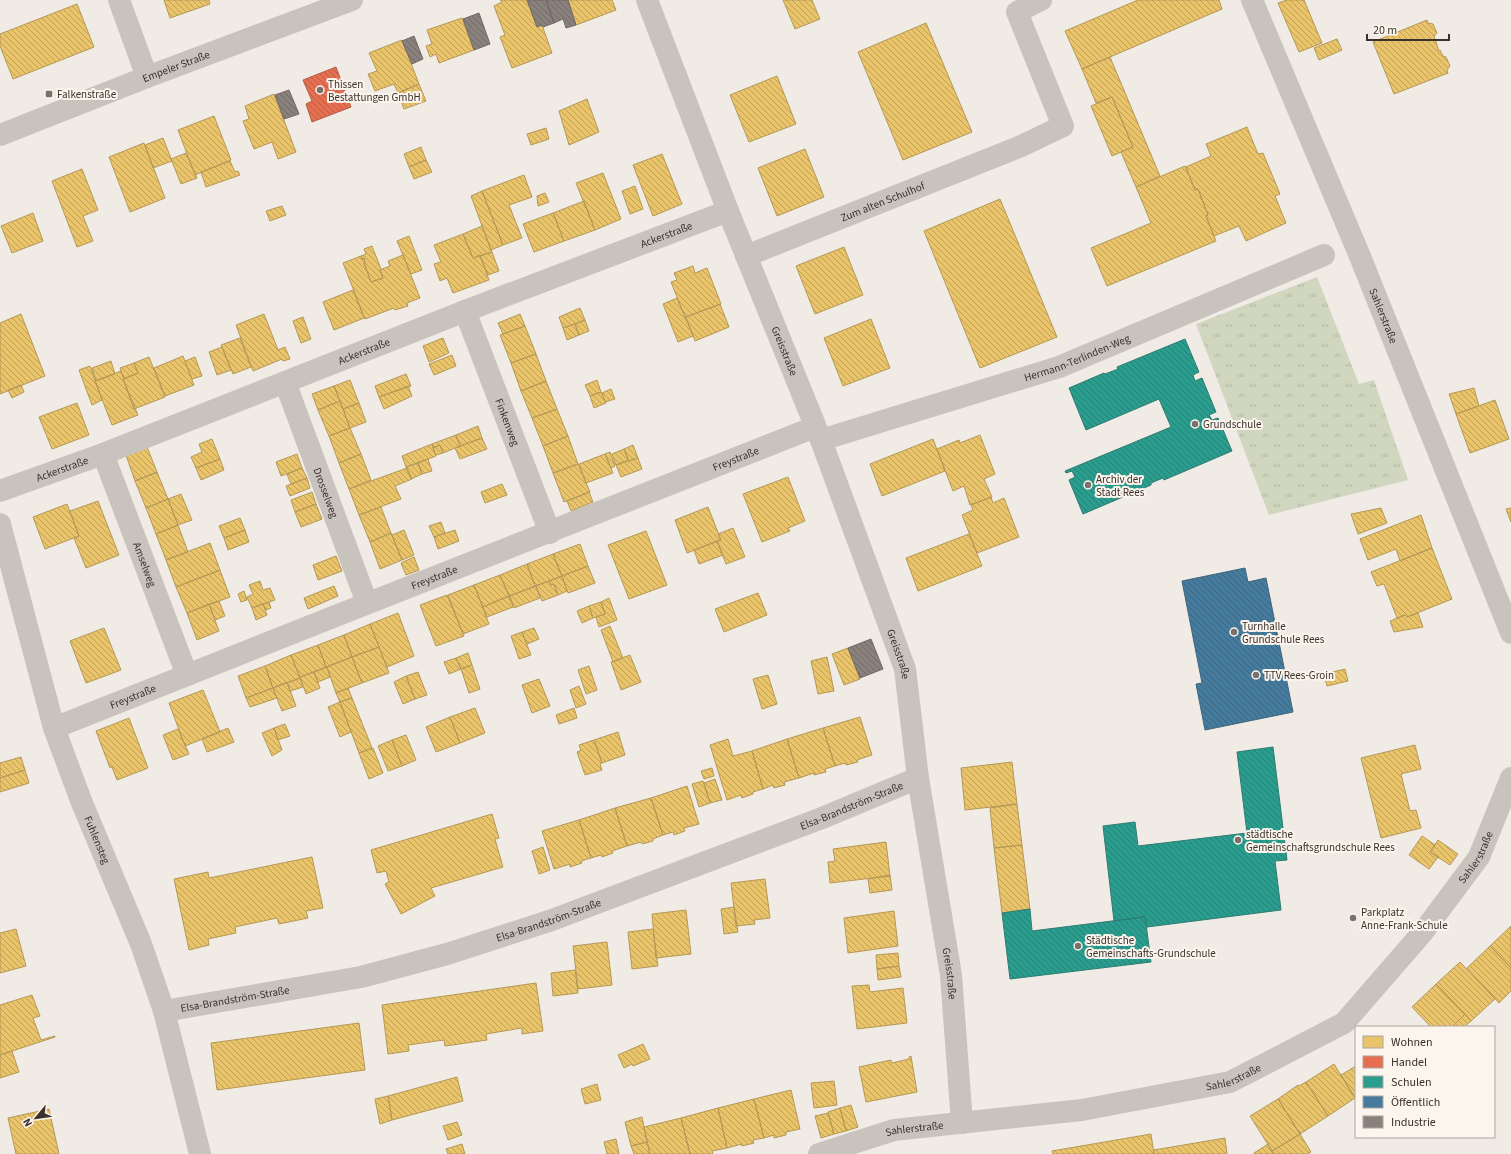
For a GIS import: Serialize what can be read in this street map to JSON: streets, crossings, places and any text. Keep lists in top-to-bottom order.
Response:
{
  "streets": {
    "street": [
      "Empeler Straße",
      "Zum alten Schulhof",
      "Ackerstraße",
      "Sahlerstraße",
      "Greisstraße",
      "Hermann-Terlinden-Weg",
      "Finkenweg",
      "Freystraße",
      "Drosselweg",
      "Amselweg",
      "Elsa-Brandström-Straße",
      "Fuhlensteg"
    ]
  },
  "crossings": [
    ["Zum alten Schulhof", "Greisstraße"],
    ["Ackerstraße", "Greisstraße"],
    ["Ackerstraße", "Finkenweg"],
    ["Ackerstraße", "Drosselweg"],
    ["Ackerstraße", "Amselweg"],
    ["Sahlerstraße", "Greisstraße"],
    ["Sahlerstraße", "Hermann-Terlinden-Weg"],
    ["Greisstraße", "Hermann-Terlinden-Weg"],
    ["Greisstraße", "Freystraße"],
    ["Greisstraße", "Elsa-Brandström-Straße"],
    ["Hermann-Terlinden-Weg", "Freystraße"],
    ["Finkenweg", "Freystraße"],
    ["Freystraße", "Drosselweg"],
    ["Freystraße", "Amselweg"],
    ["Freystraße", "Fuhlensteg"],
    ["Elsa-Brandström-Straße", "Fuhlensteg"]
  ],
  "places": {
    "other": [
      "Thissen Bestattungen GmbH",
      "Grundschule",
      "Archiv der Stadt Rees",
      "Turnhalle Grundschule Rees",
      "TTV Rees-Groin",
      "städtische Gemeinschaftsgrundschule Rees",
      "Parkplatz Anne-Frank-Schule",
      "Städtische Gemeinschafts-Grundschule"
    ],
    "transit": ["Falkenstraße"]
  },
  "legend": [
    "Wohnen",
    "Handel",
    "Schulen",
    "Öffentlich",
    "Industrie"
  ],
  "scale_bar": "20 m",
  "north": "bottom left"
}
